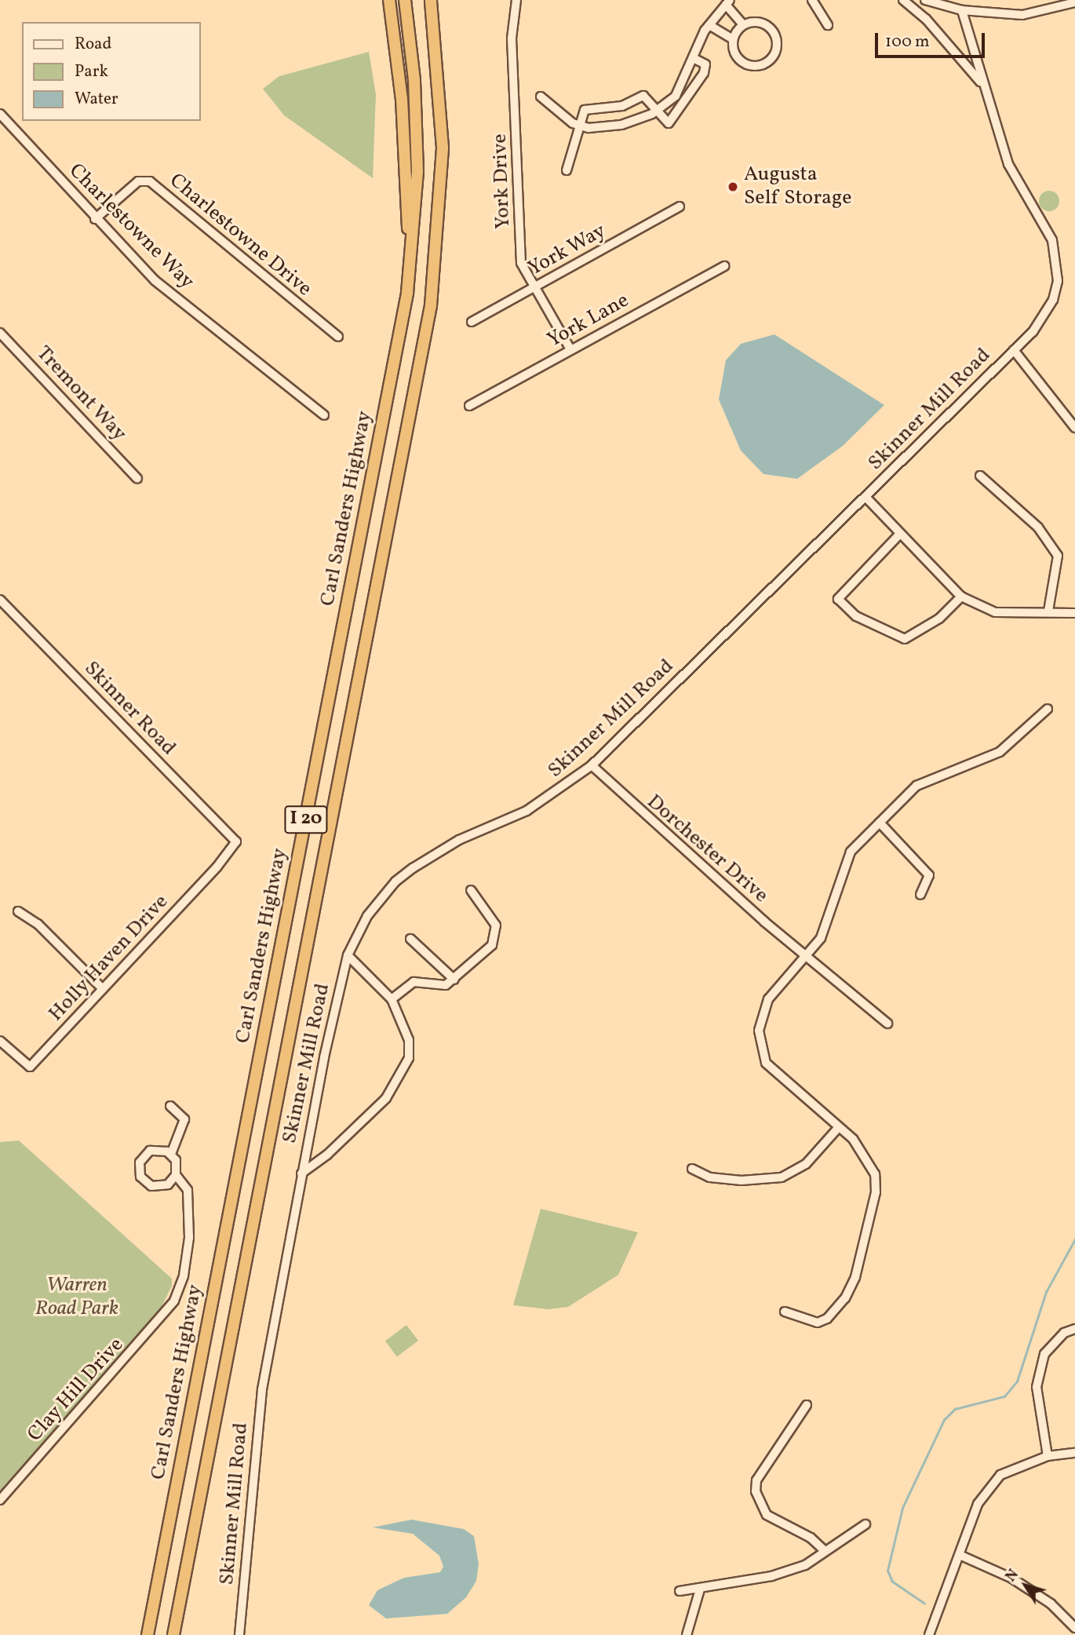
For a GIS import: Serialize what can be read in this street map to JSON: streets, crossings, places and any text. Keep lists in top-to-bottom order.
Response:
{
  "streets": {
    "highway": ["Carl Sanders Highway", "I 20"],
    "street": [
      "York Drive",
      "Charlestowne Way",
      "Charlestowne Drive",
      "York Way",
      "York Lane",
      "Tremont Way",
      "Skinner Mill Road",
      "Skinner Road",
      "Dorchester Drive",
      "Holly Haven Drive",
      "Clay Hill Drive"
    ]
  },
  "crossings": [
    ["York Drive", "York Way"],
    ["York Drive", "York Lane"],
    ["Charlestowne Way", "Charlestowne Drive"],
    ["Skinner Mill Road", "Dorchester Drive"],
    ["Skinner Road", "Holly Haven Drive"]
  ],
  "parks": ["Warren Road Park"],
  "places": ["Augusta Self Storage"],
  "legend": ["Road", "Park", "Water"],
  "scale_bar": "100 m",
  "north": "top left"
}
